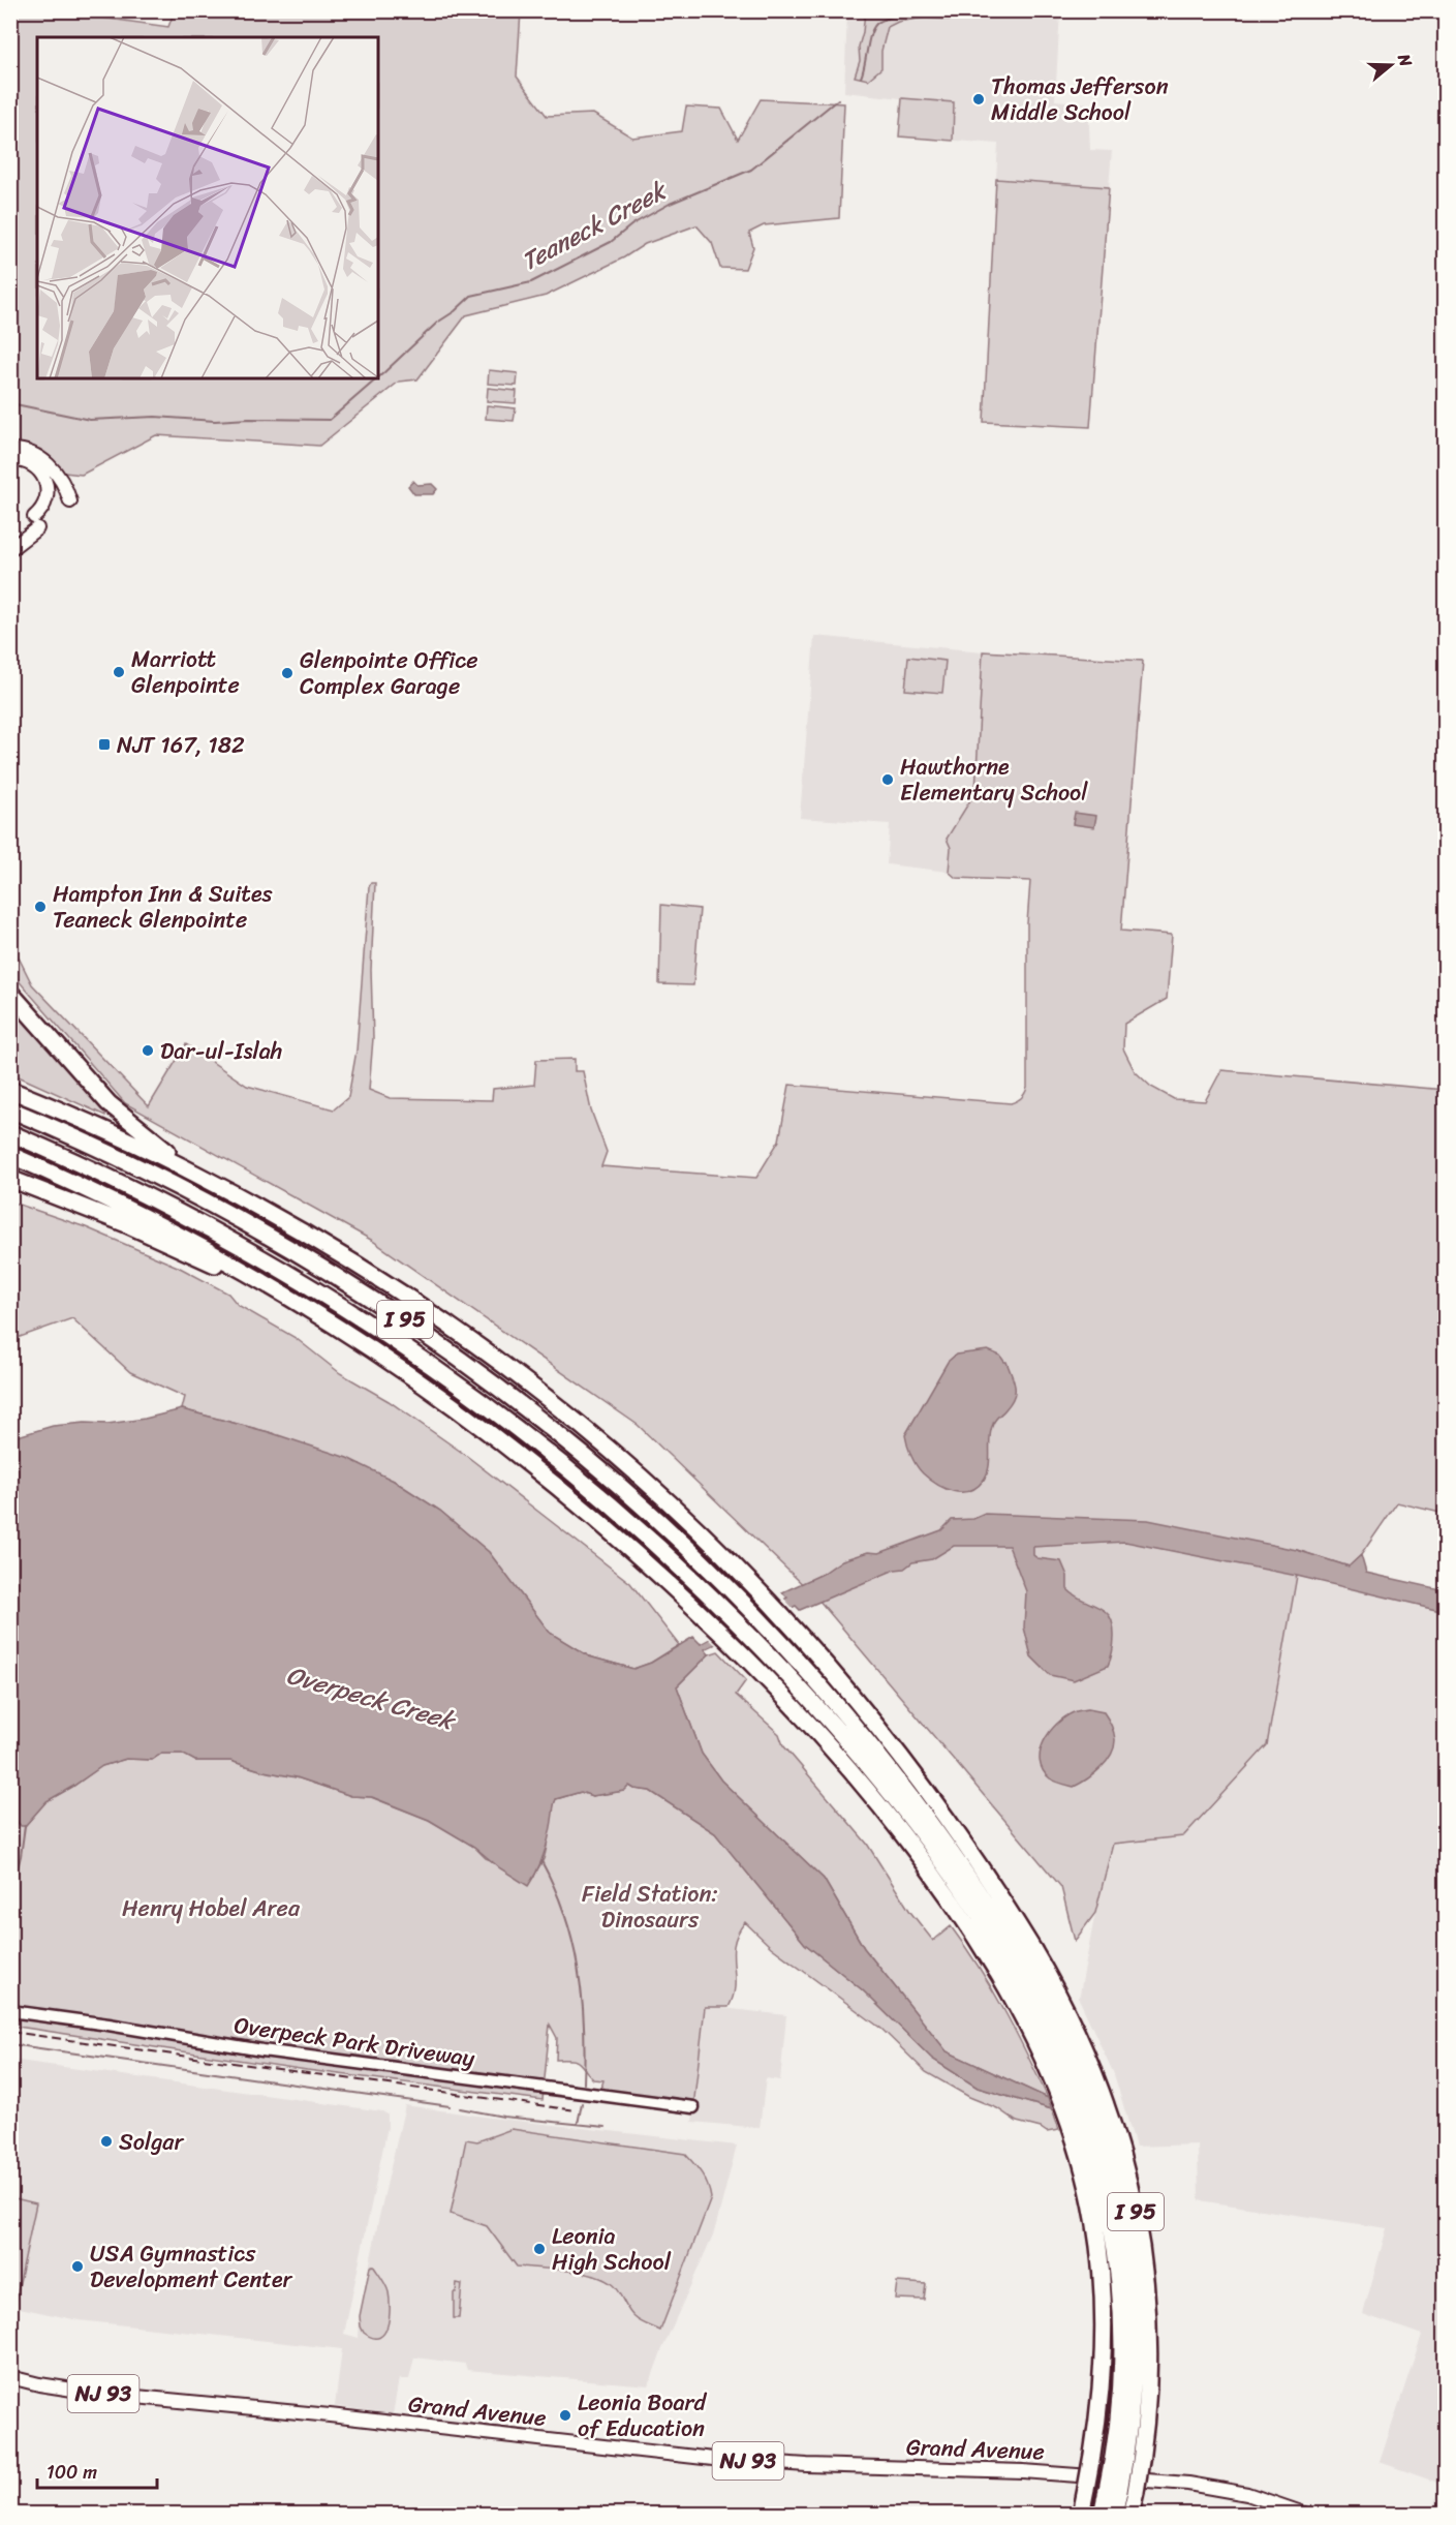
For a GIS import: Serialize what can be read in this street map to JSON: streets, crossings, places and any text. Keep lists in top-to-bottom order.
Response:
{
  "streets": {
    "highway": ["I 95"],
    "main road": ["NJ 93", "Grand Avenue"],
    "street": ["Overpeck Park Driveway"]
  },
  "water": ["Teaneck Creek", "Overpeck Creek"],
  "parks": ["Field Station: Dinosaurs", "Henry Hobel Area"],
  "places": {
    "other": [
      "Thomas Jefferson Middle School",
      "Marriott Glenpointe",
      "Glenpointe Office Complex Garage",
      "Hawthorne Elementary School",
      "Hampton Inn & Suites Teaneck Glenpointe",
      "Dar-ul-Islah",
      "Solgar",
      "Leonia High School",
      "USA Gymnastics Development Center",
      "Leonia Board of Education"
    ],
    "transit": ["NJT 167, 182"]
  },
  "scale_bar": "100 m",
  "north": "right"
}
